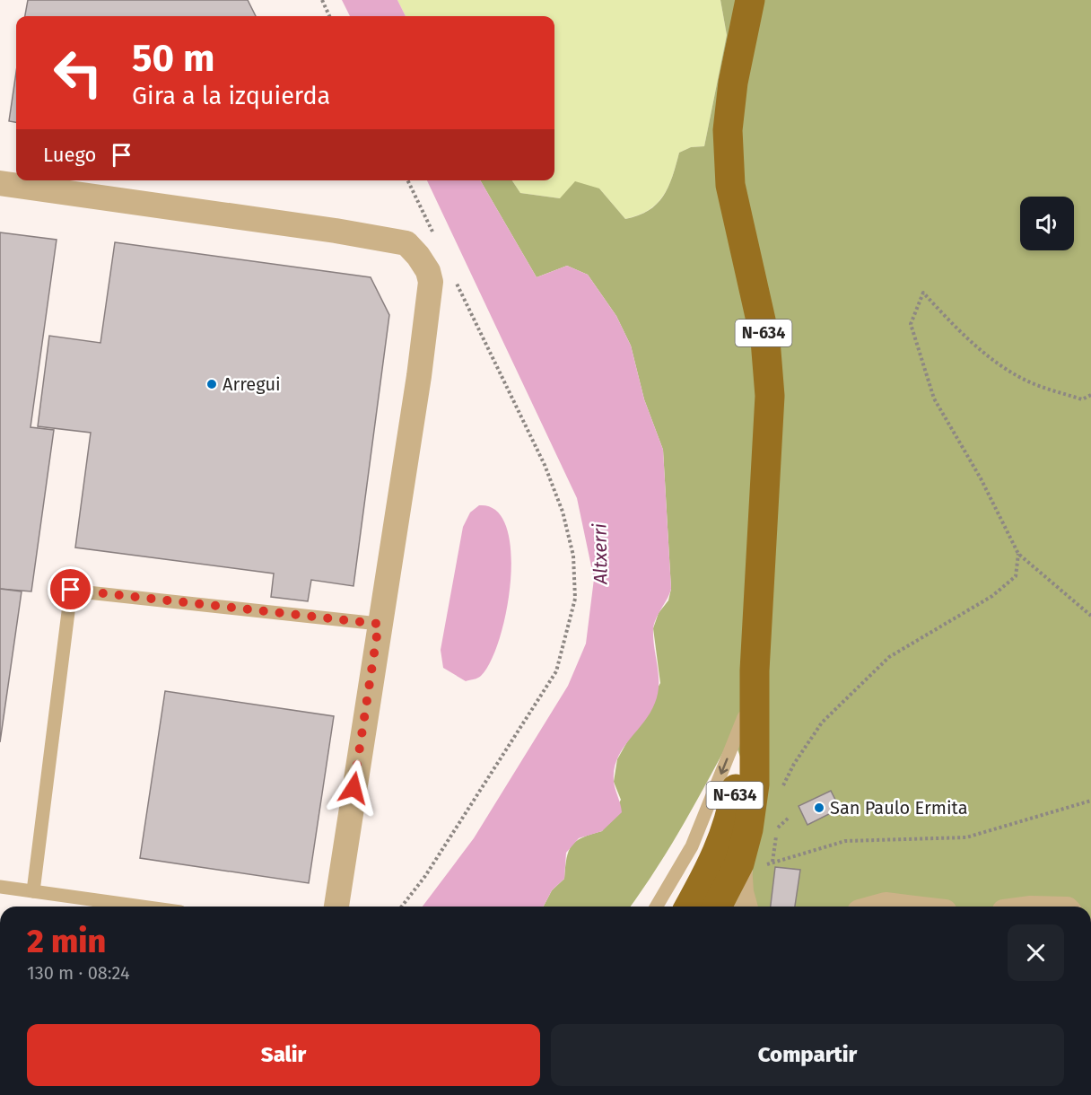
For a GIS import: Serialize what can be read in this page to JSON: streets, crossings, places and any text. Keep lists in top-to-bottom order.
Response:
{
  "streets": {
    "highway": ["N-634"]
  },
  "water": ["Altxerri"],
  "places": ["Arregui", "San Paulo Ermita"],
  "page": {
    "turn": ["50 m", "Gira a la izquierda"],
    "then": "Luego",
    "heading": ["2 min", "130 m · 08:24"],
    "buttons": ["Salir", "Compartir"]
  }
}
